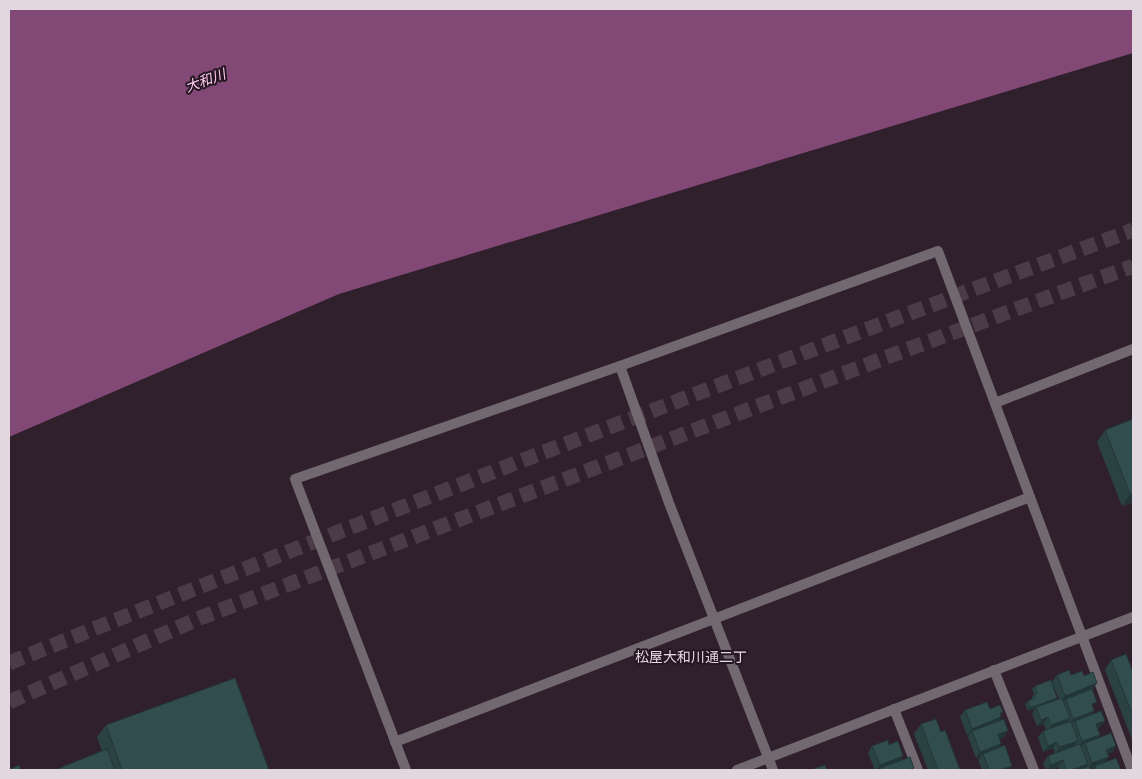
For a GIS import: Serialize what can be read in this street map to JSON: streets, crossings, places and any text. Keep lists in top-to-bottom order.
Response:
{
  "districts": ["松屋大和川通二丁"],
  "water": ["大和川"]
}
